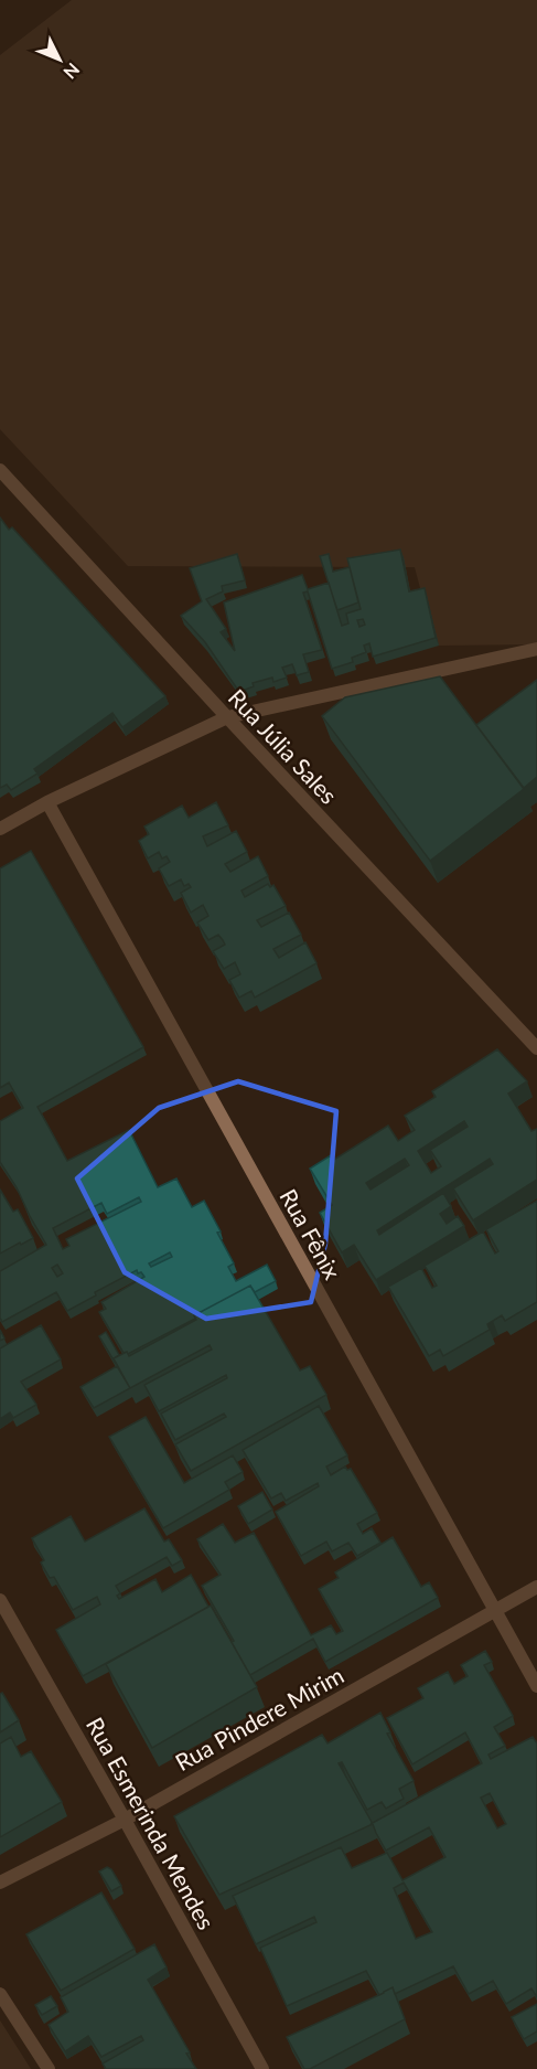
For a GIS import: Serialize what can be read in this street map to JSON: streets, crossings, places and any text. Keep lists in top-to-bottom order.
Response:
{
  "streets": {
    "street": [
      "Rua Júlia Sales",
      "Rua Fênix",
      "Rua Pindere Mirim",
      "Rua Esmerinda Mendes"
    ]
  },
  "crossings": [
    ["Rua Fênix", "Rua Pindere Mirim"],
    ["Rua Pindere Mirim", "Rua Esmerinda Mendes"]
  ],
  "north": "bottom right"
}
